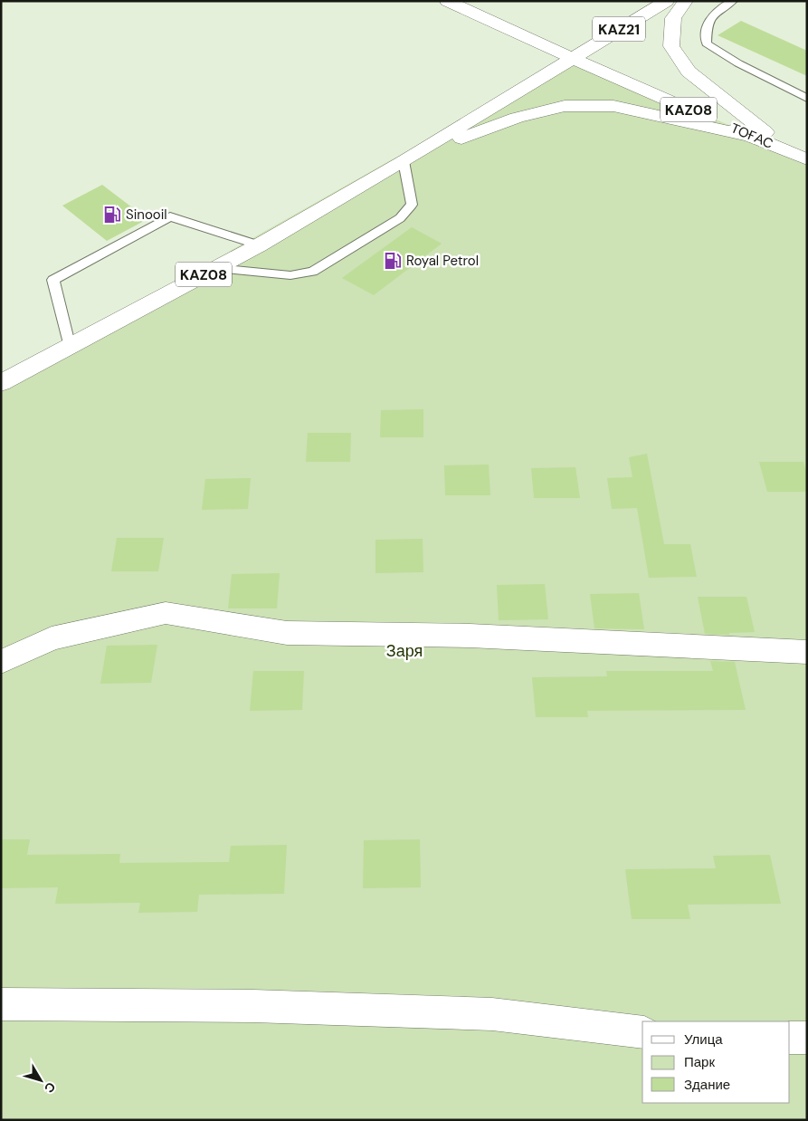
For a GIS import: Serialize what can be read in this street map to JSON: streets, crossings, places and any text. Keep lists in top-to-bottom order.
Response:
{
  "streets": {
    "main road": ["KAZ21", "KAZ08", "ТОҒАС"]
  },
  "crossings": [
    ["KAZ21", "KAZ08"],
    ["KAZ21", "ТОҒАС"],
    ["KAZ08", "ТОҒАС"]
  ],
  "parks": ["Заря"],
  "places": {
    "fuel station": ["Sinooil", "Royal Petrol"]
  },
  "legend": ["Улица", "Парк", "Здание"],
  "north": "bottom right"
}
